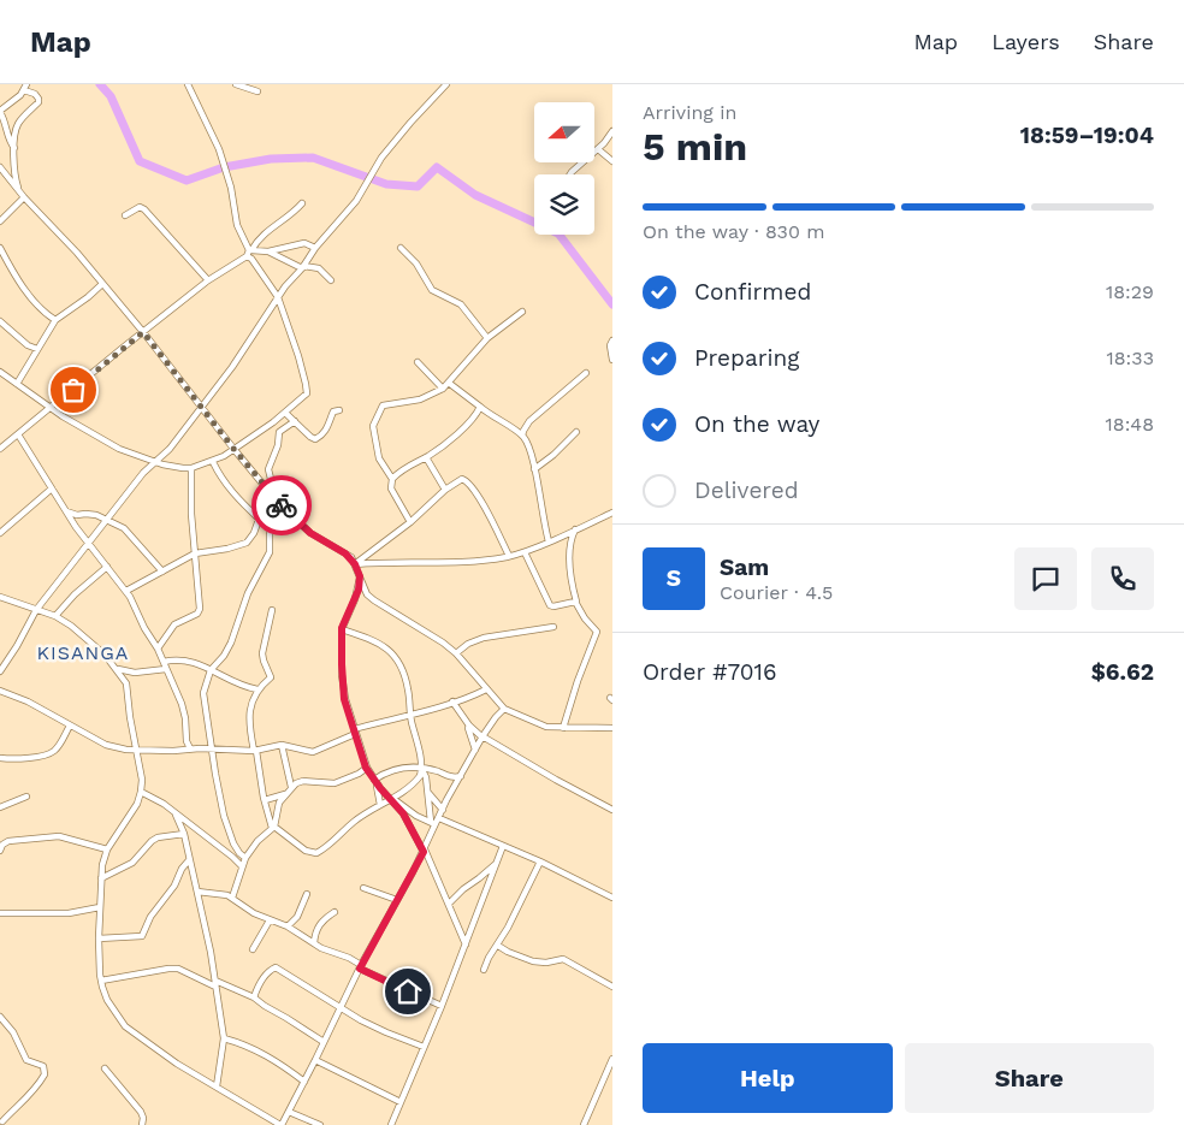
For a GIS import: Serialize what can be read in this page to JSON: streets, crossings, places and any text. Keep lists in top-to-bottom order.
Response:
{
  "districts": ["KISANGA"],
  "north": "left",
  "page": {
    "header": "Map",
    "nav": ["Map", "Layers", "Share"],
    "heading": ["5 min", "Arriving in", "18:59–19:04"],
    "panel": [
      "Sam",
      "Courier · 4.5",
      "Order #7016",
      "$6.62"
    ],
    "bar": "On the way · 830 m",
    "list": [
      ["Confirmed", "18:29"],
      ["Preparing", "18:33"],
      ["On the way", "18:48"],
      "Delivered"
    ],
    "round": "S",
    "buttons": ["Help", "Share"]
  }
}
